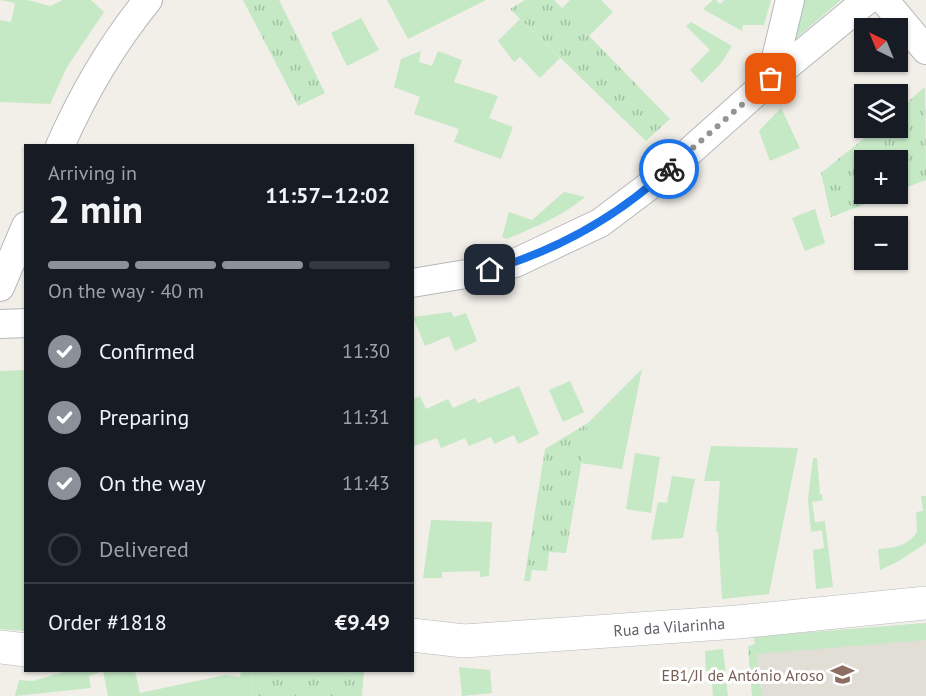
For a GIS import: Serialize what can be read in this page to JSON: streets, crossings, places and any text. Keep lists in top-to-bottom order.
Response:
{
  "streets": {
    "street": ["Rua da Vilarinha"]
  },
  "places": {
    "school or university": ["EB1/JI de António Aroso"]
  },
  "north": "top left",
  "page": {
    "map_buttons": ["+", "−"],
    "heading": ["2 min", "Arriving in", "11:57–12:02"],
    "panel": ["Order #1818", "€9.49"],
    "bar": "On the way · 40 m",
    "list": [
      ["Confirmed", "11:30"],
      ["Preparing", "11:31"],
      ["On the way", "11:43"],
      "Delivered"
    ]
  }
}
